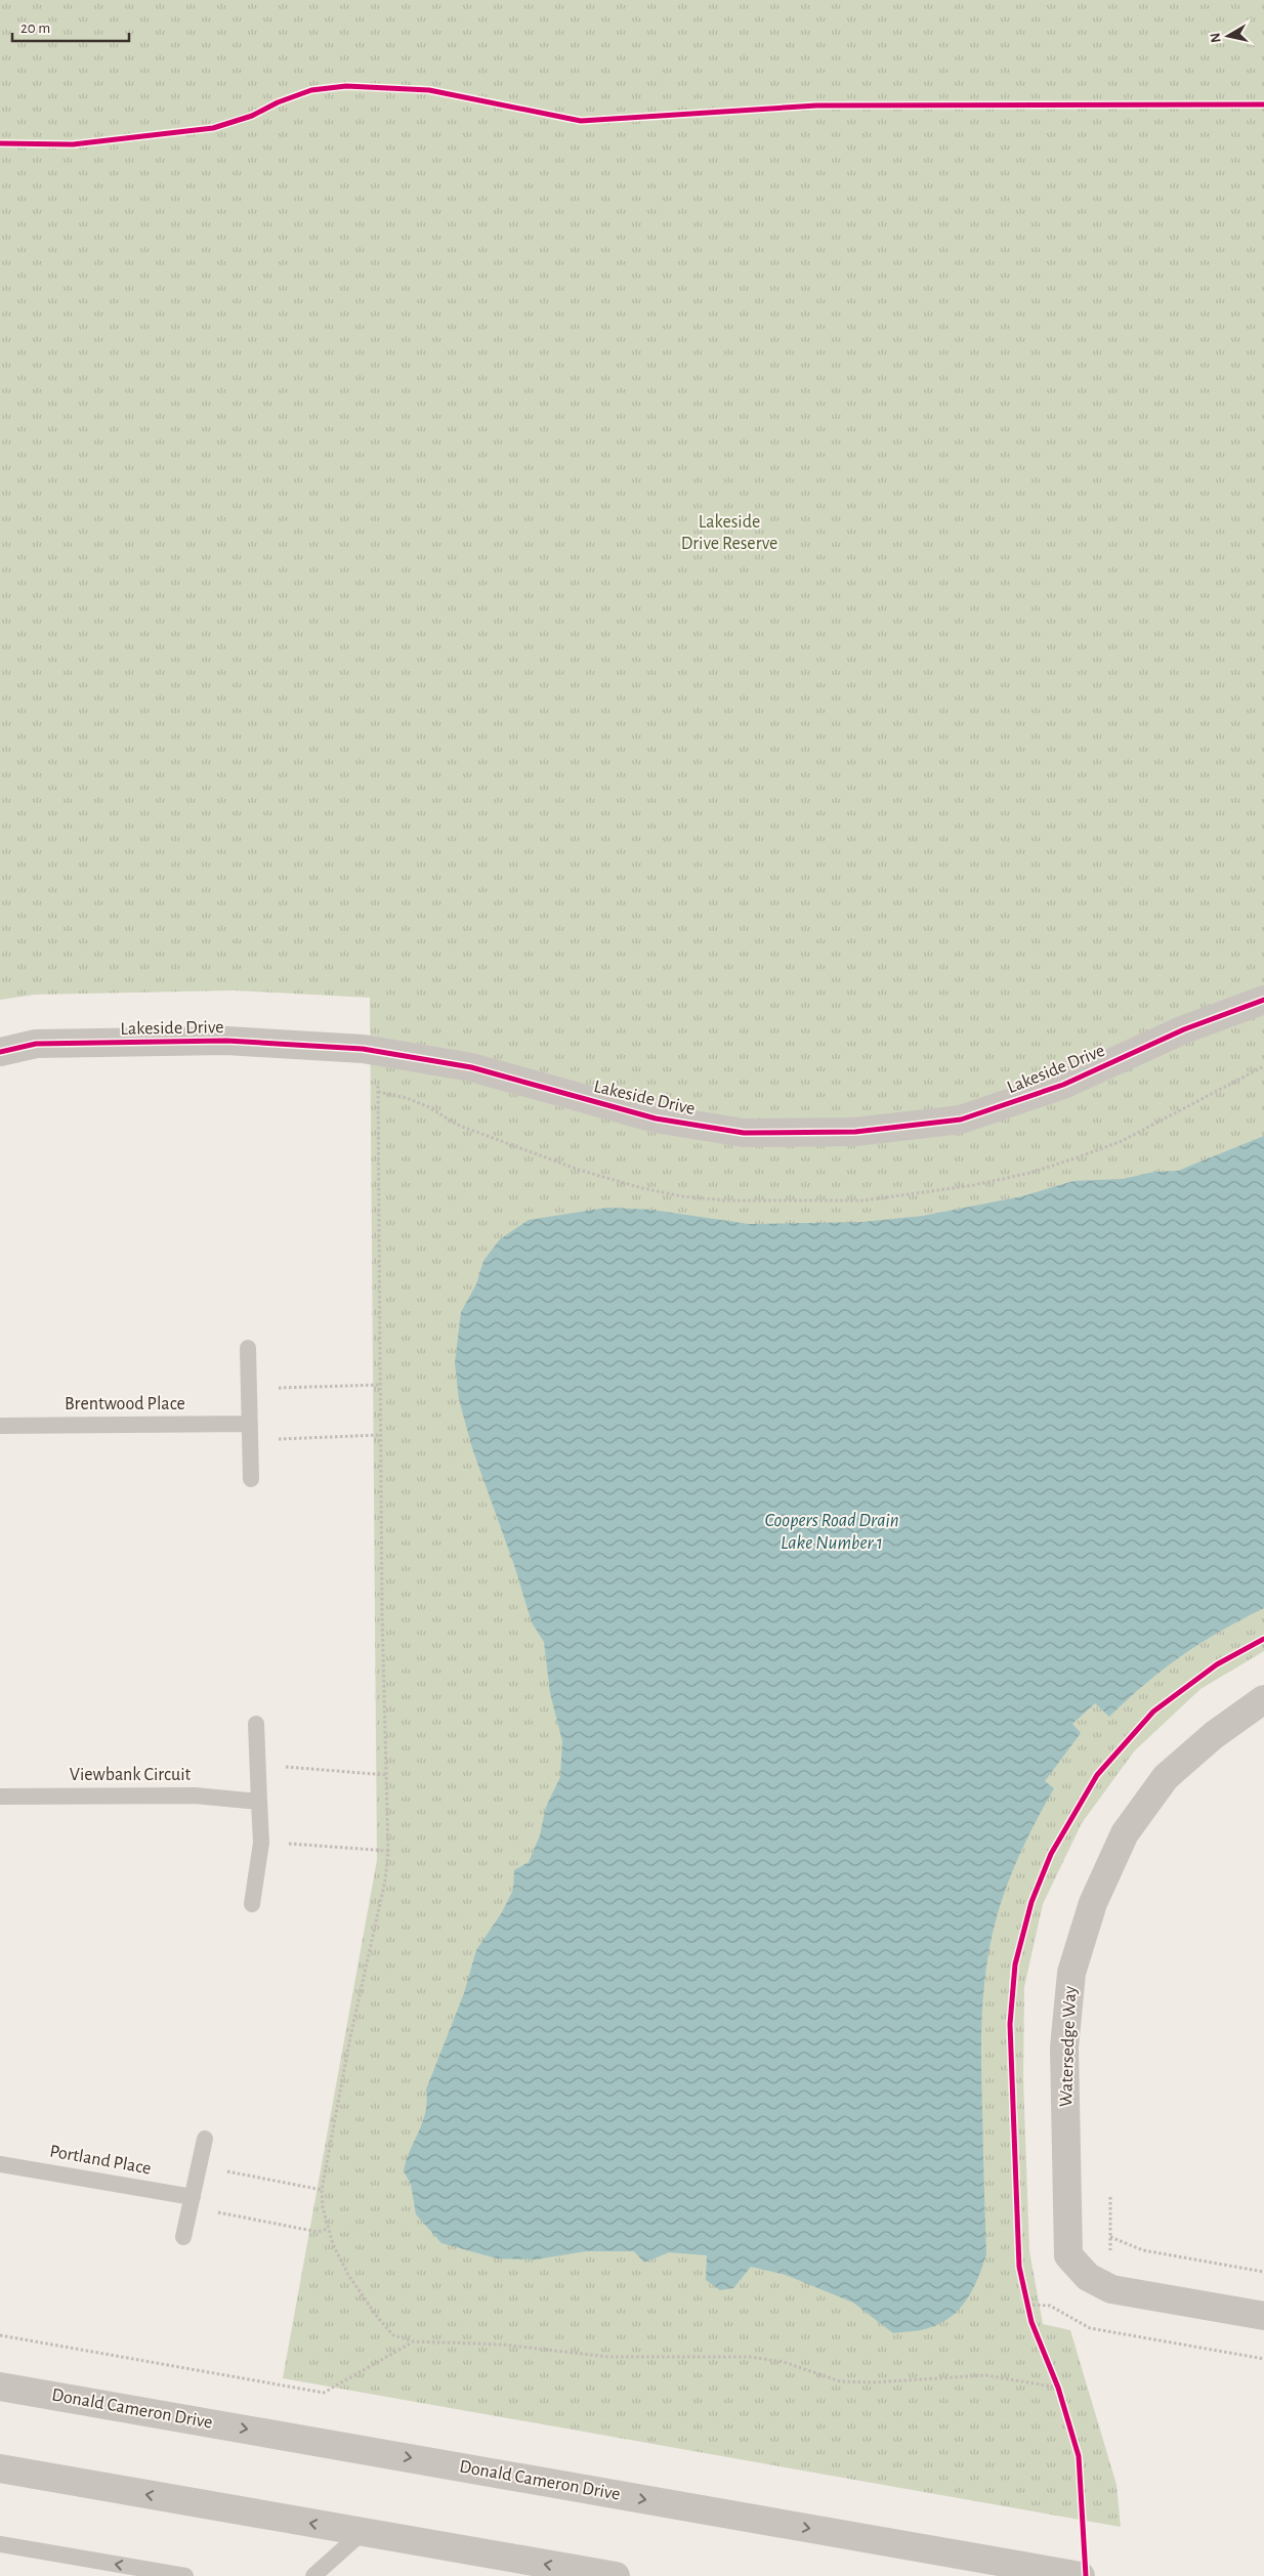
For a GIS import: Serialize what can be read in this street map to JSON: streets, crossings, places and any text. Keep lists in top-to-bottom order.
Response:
{
  "streets": {
    "street": ["Lakeside Drive", "Watersedge Way", "Donald Cameron Drive"],
    "lane": ["Brentwood Place", "Viewbank Circuit", "Portland Place"]
  },
  "water": ["Coopers Road Drain Lake Number 1"],
  "parks": ["Lakeside Drive Reserve"],
  "scale_bar": "20 m",
  "north": "left"
}
